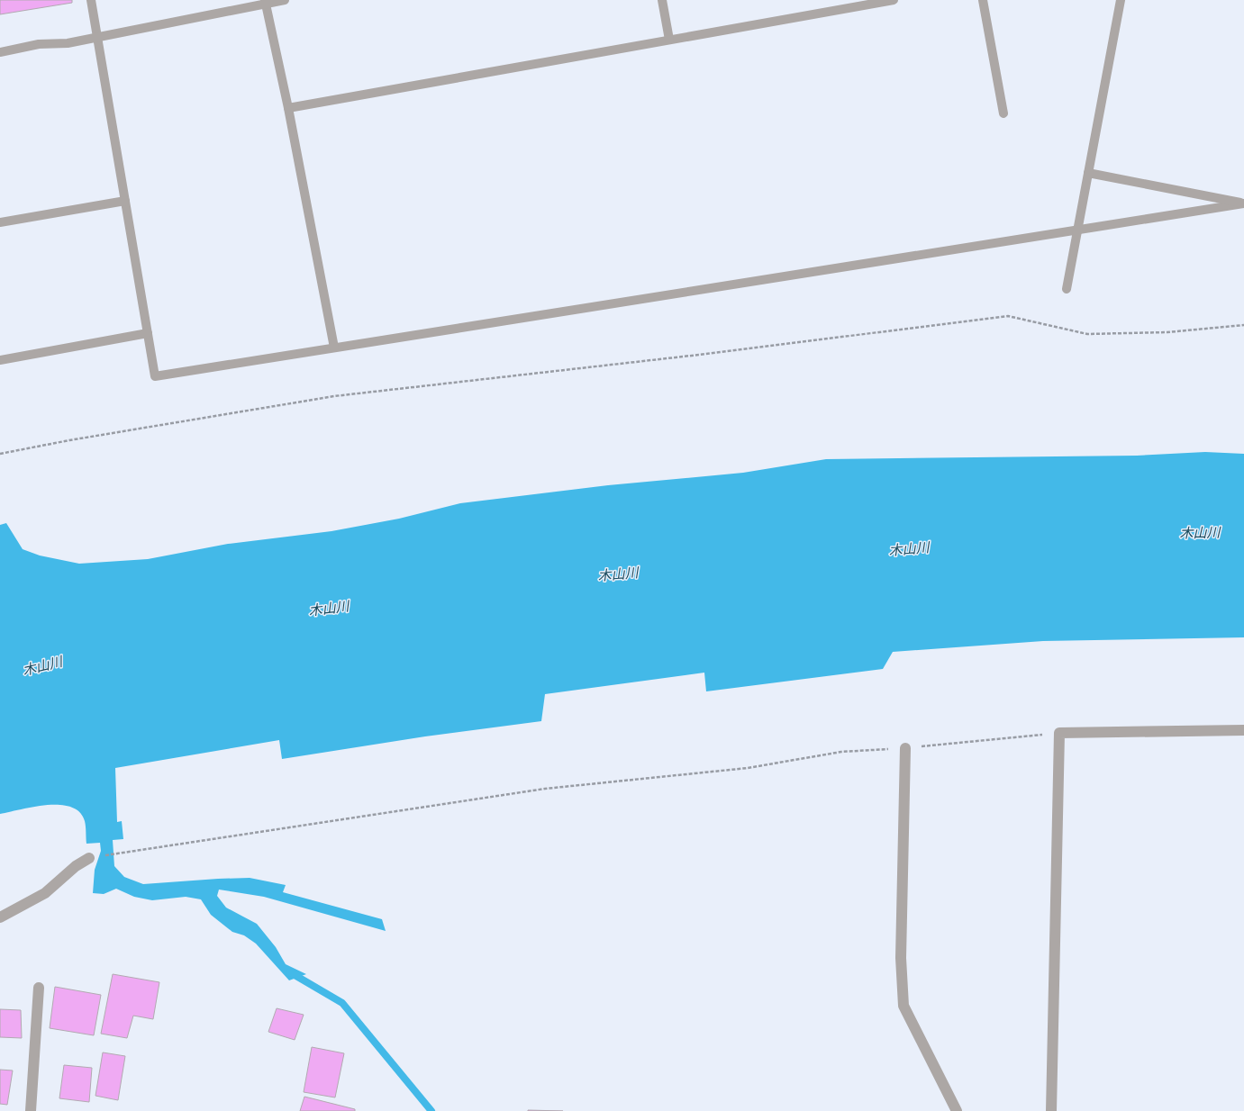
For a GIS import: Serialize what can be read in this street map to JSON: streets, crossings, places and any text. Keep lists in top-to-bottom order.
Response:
{
  "water": ["木山川"]
}
